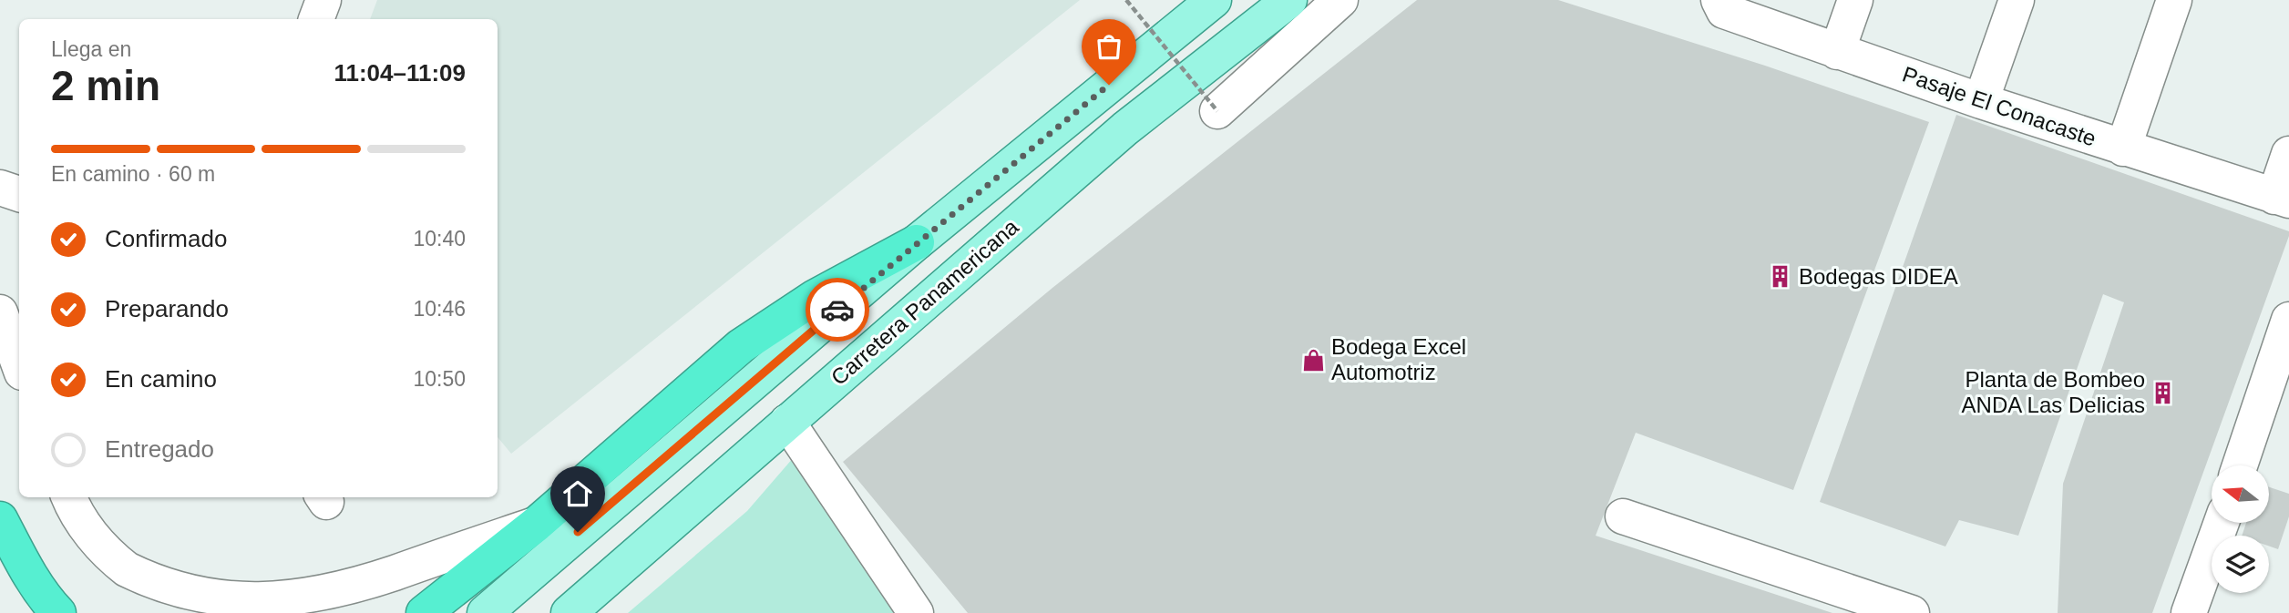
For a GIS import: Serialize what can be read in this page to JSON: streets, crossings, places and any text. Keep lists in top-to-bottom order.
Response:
{
  "streets": {
    "main road": ["Carretera Panamericana"],
    "street": ["Pasaje El Conacaste"]
  },
  "places": {
    "building": ["Bodegas DIDEA", "Planta de Bombeo ANDA Las Delicias"],
    "shop": ["Bodega Excel Automotriz"]
  },
  "north": "left",
  "page": {
    "heading": ["2 min", "Llega en", "11:04–11:09"],
    "bar": "En camino · 60 m",
    "list": [
      ["Confirmado", "10:40"],
      ["Preparando", "10:46"],
      ["En camino", "10:50"],
      "Entregado"
    ]
  }
}
